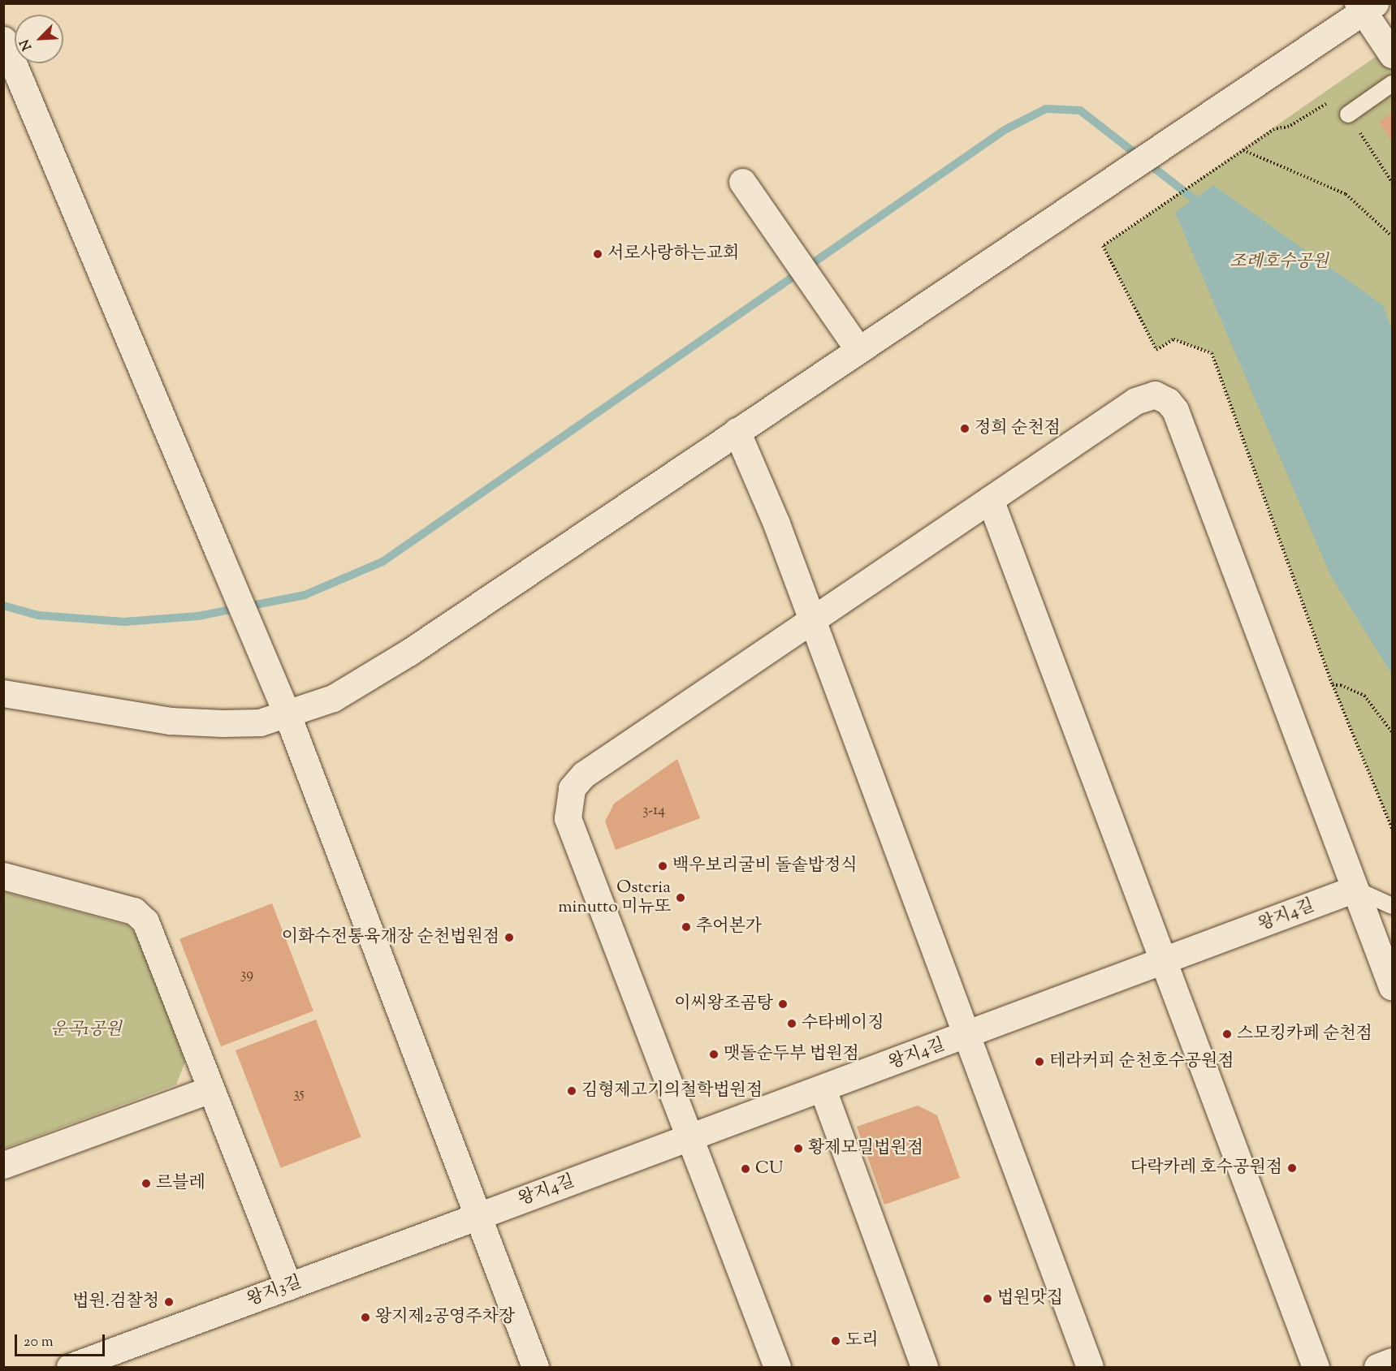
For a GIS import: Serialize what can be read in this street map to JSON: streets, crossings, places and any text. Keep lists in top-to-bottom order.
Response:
{
  "streets": {
    "street": ["왕지4길", "왕지3길"]
  },
  "crossings": [
    ["왕지4길", "왕지3길"]
  ],
  "parks": ["조례호수공원", "운곡1공원"],
  "places": [
    "서로사랑하는교회",
    "정희 순천점",
    "백우보리굴비 돌솥밥정식",
    "Osteria minutto 미뉴또",
    "추어본가",
    "이화수전통육개장 순천법원점",
    "이씨왕조곰탕",
    "수타베이징",
    "스모킹카페 순천점",
    "맷돌순두부 법원점",
    "테라커피 순천호수공원점",
    "김형제고기의철학법원점",
    "황제모밀법원점",
    "다락카레 호수공원점",
    "CU",
    "르블레",
    "법원맛집",
    "법원.검찰청",
    "왕지제2공영주차장",
    "도리"
  ],
  "house_numbers": ["3-14", "39", "35"],
  "scale_bar": "20 m",
  "north": "bottom left"
}
